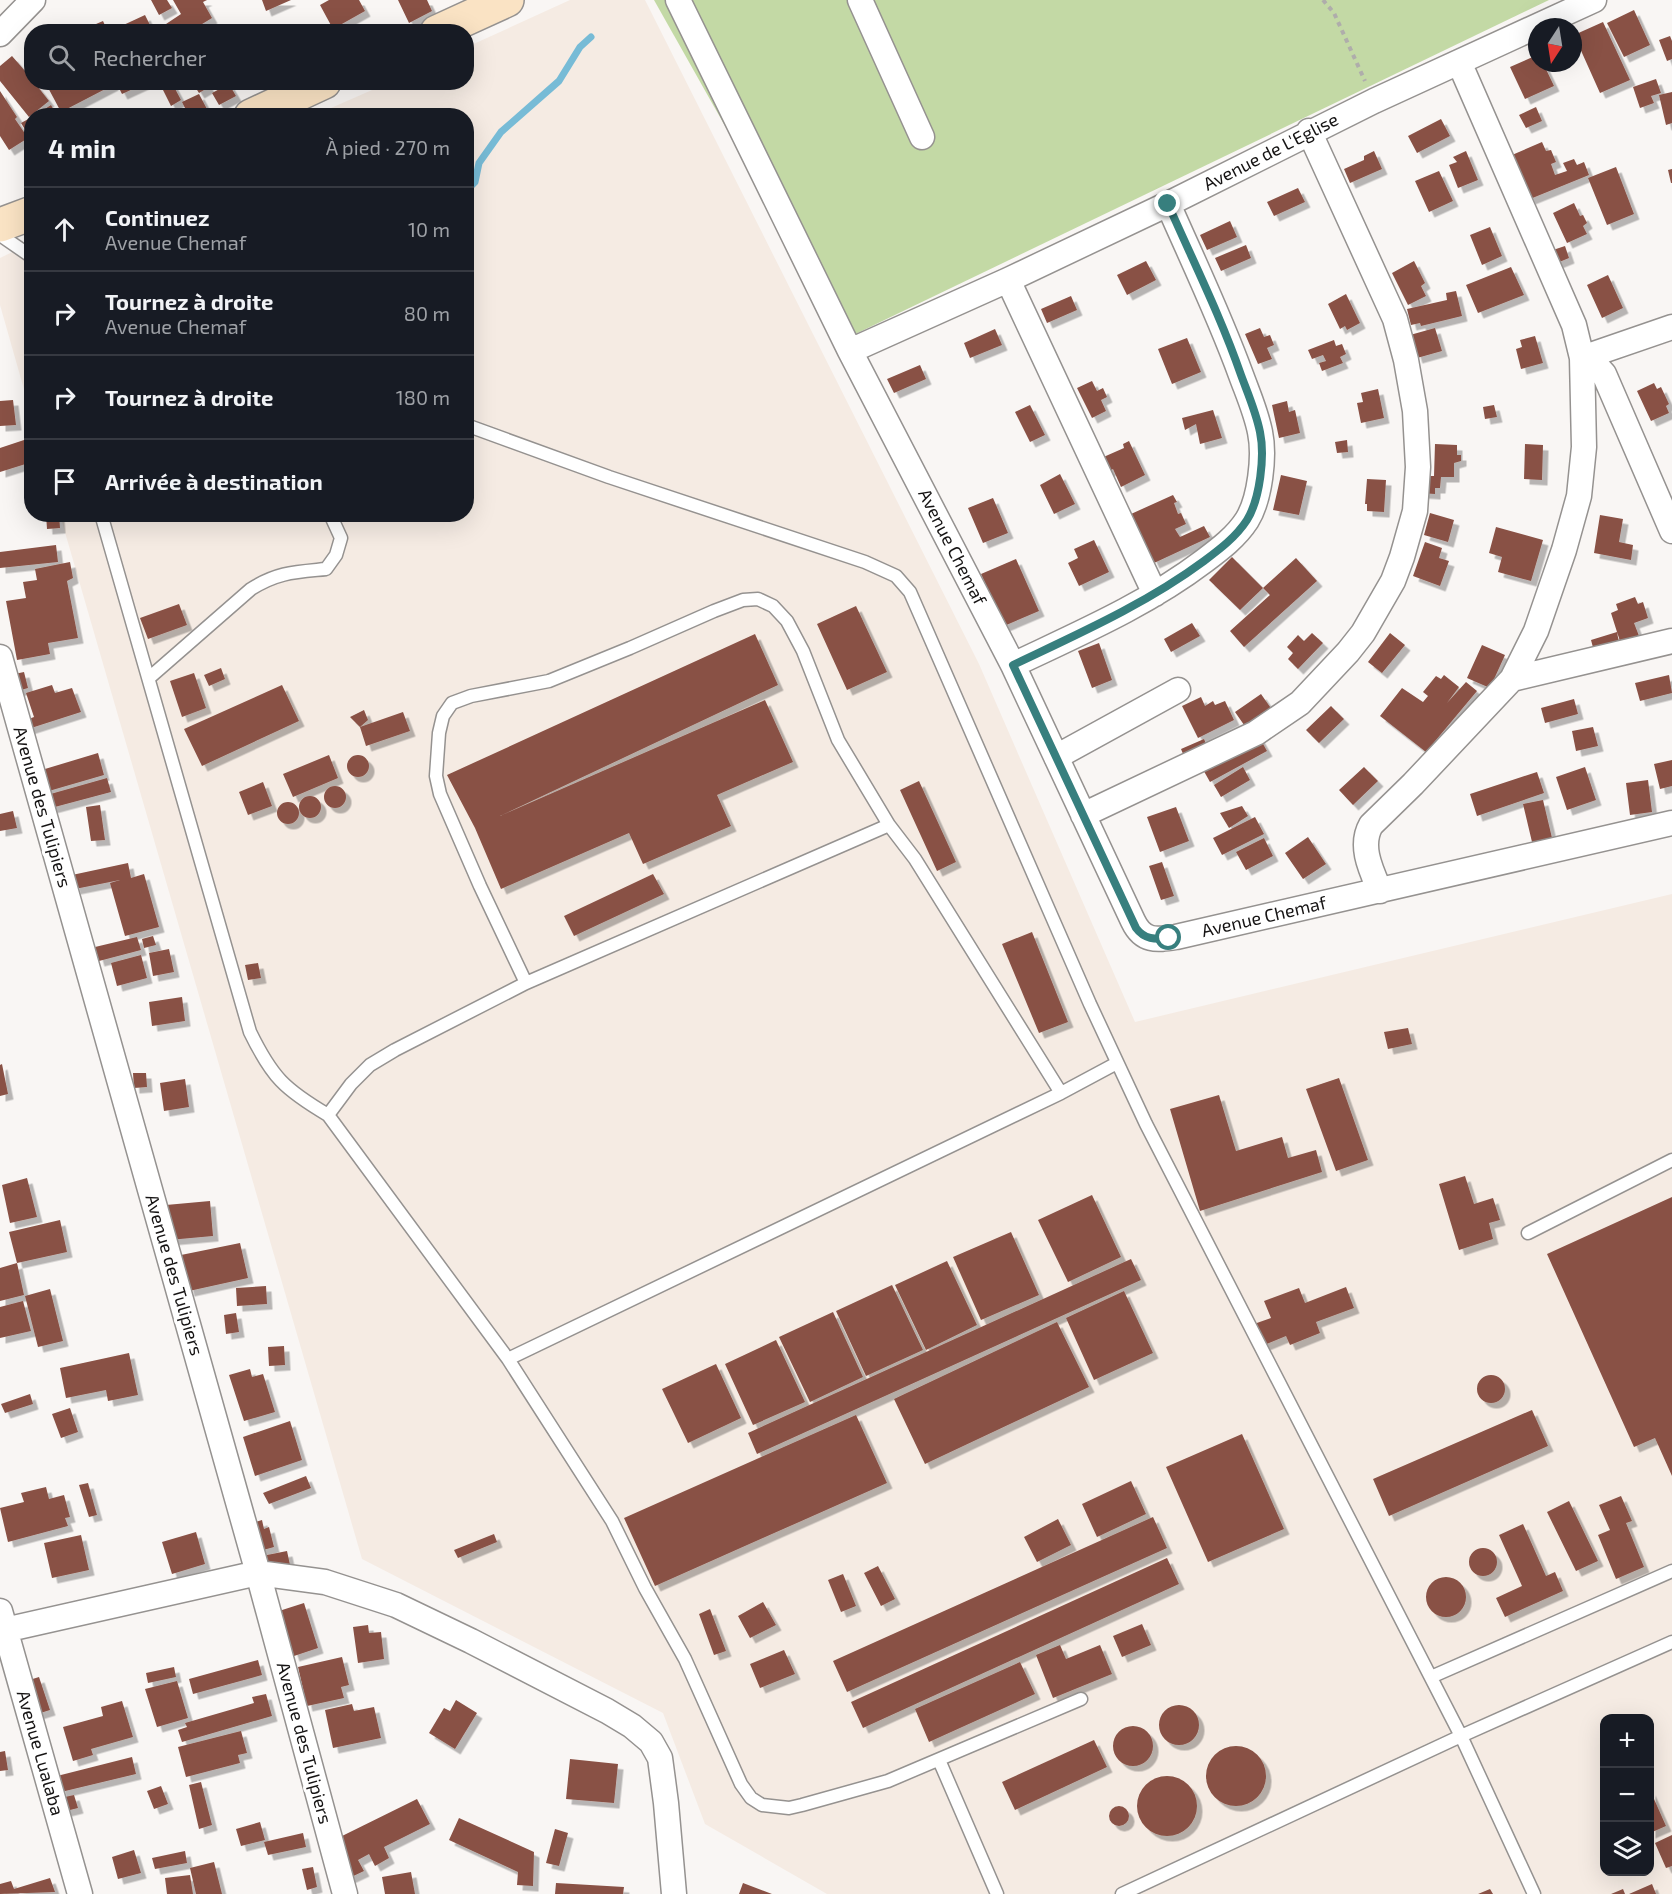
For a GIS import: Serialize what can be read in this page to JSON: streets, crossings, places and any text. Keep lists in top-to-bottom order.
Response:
{
  "streets": {
    "street": [
      "Avenue de L'Eglise",
      "Avenue Chemaf",
      "Avenue des Tulipiers",
      "Avenue Lualaba"
    ]
  },
  "crossings": [
    ["Avenue de L'Eglise", "Avenue Chemaf"]
  ],
  "north": "bottom",
  "page": {
    "search": "Rechercher",
    "heading": ["4 min", "À pied · 270 m"],
    "list": [
      ["Continuez", "Avenue Chemaf", "10 m"],
      ["Tournez à droite", "Avenue Chemaf", "80 m"],
      ["Tournez à droite", "180 m"],
      "Arrivée à destination"
    ],
    "map_buttons": ["+", "−"]
  }
}
